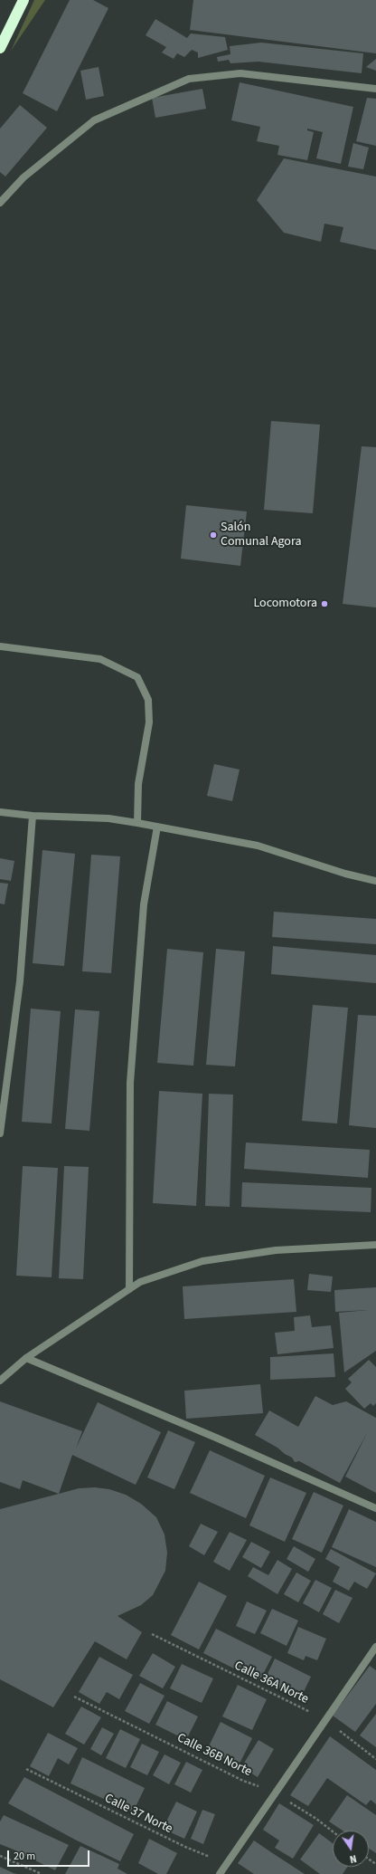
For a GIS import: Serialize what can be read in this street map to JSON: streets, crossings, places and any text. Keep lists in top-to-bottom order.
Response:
{
  "streets": {
    "path": ["Calle 36A Norte", "Calle 36B Norte", "Calle 37 Norte"]
  },
  "places": ["Salón Comunal Agora", "Locomotora"],
  "scale_bar": "20 m",
  "north": "bottom"
}
